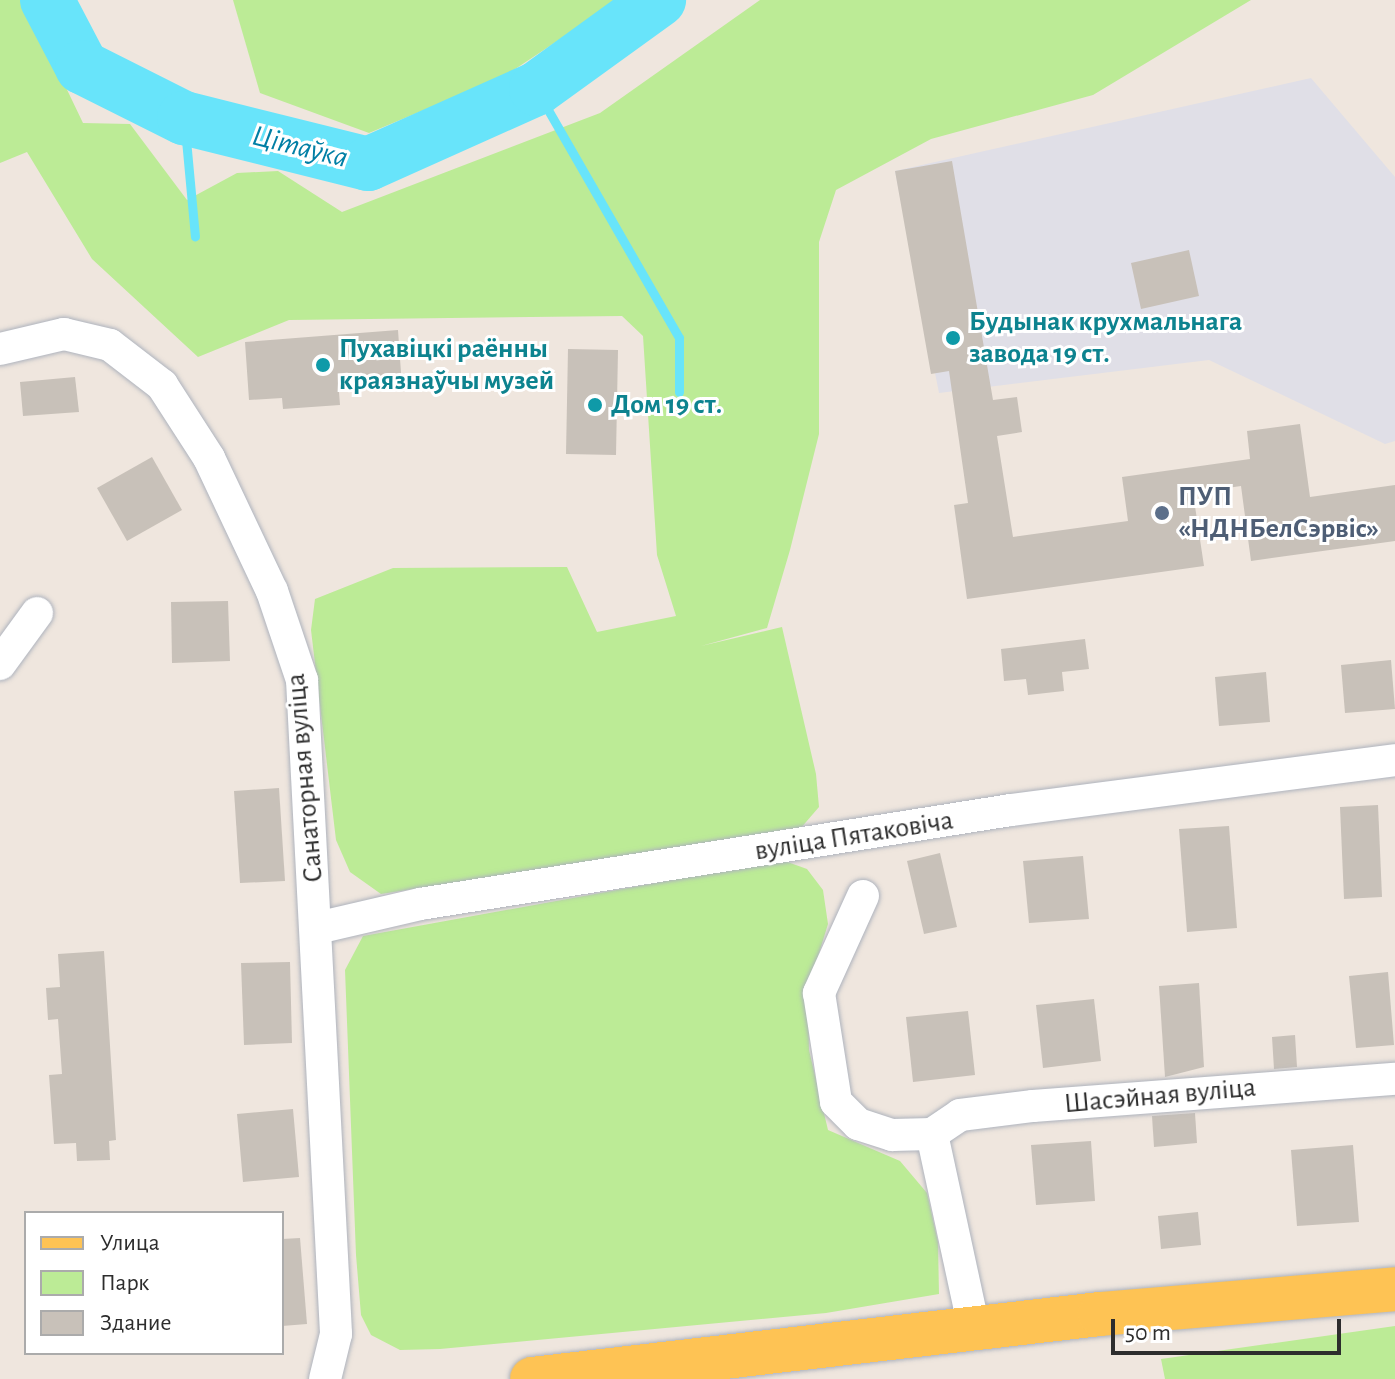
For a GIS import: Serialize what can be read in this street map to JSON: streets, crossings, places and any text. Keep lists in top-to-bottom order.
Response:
{
  "streets": {
    "street": ["Санаторная вуліца", "вуліца Пятаковіча", "Шасэйная вуліца"]
  },
  "crossings": [
    ["Санаторная вуліца", "вуліца Пятаковіча"]
  ],
  "water": ["Цітаўка"],
  "places": [
    "Будынак крухмальнага завода 19 ст.",
    "Пухавіцкі раённы краязнаўчы музей",
    "Дом 19 ст.",
    "ПУП «НДНБелСэрвіс»"
  ],
  "legend": ["Улица", "Парк", "Здание"],
  "scale_bar": "50 m"
}
